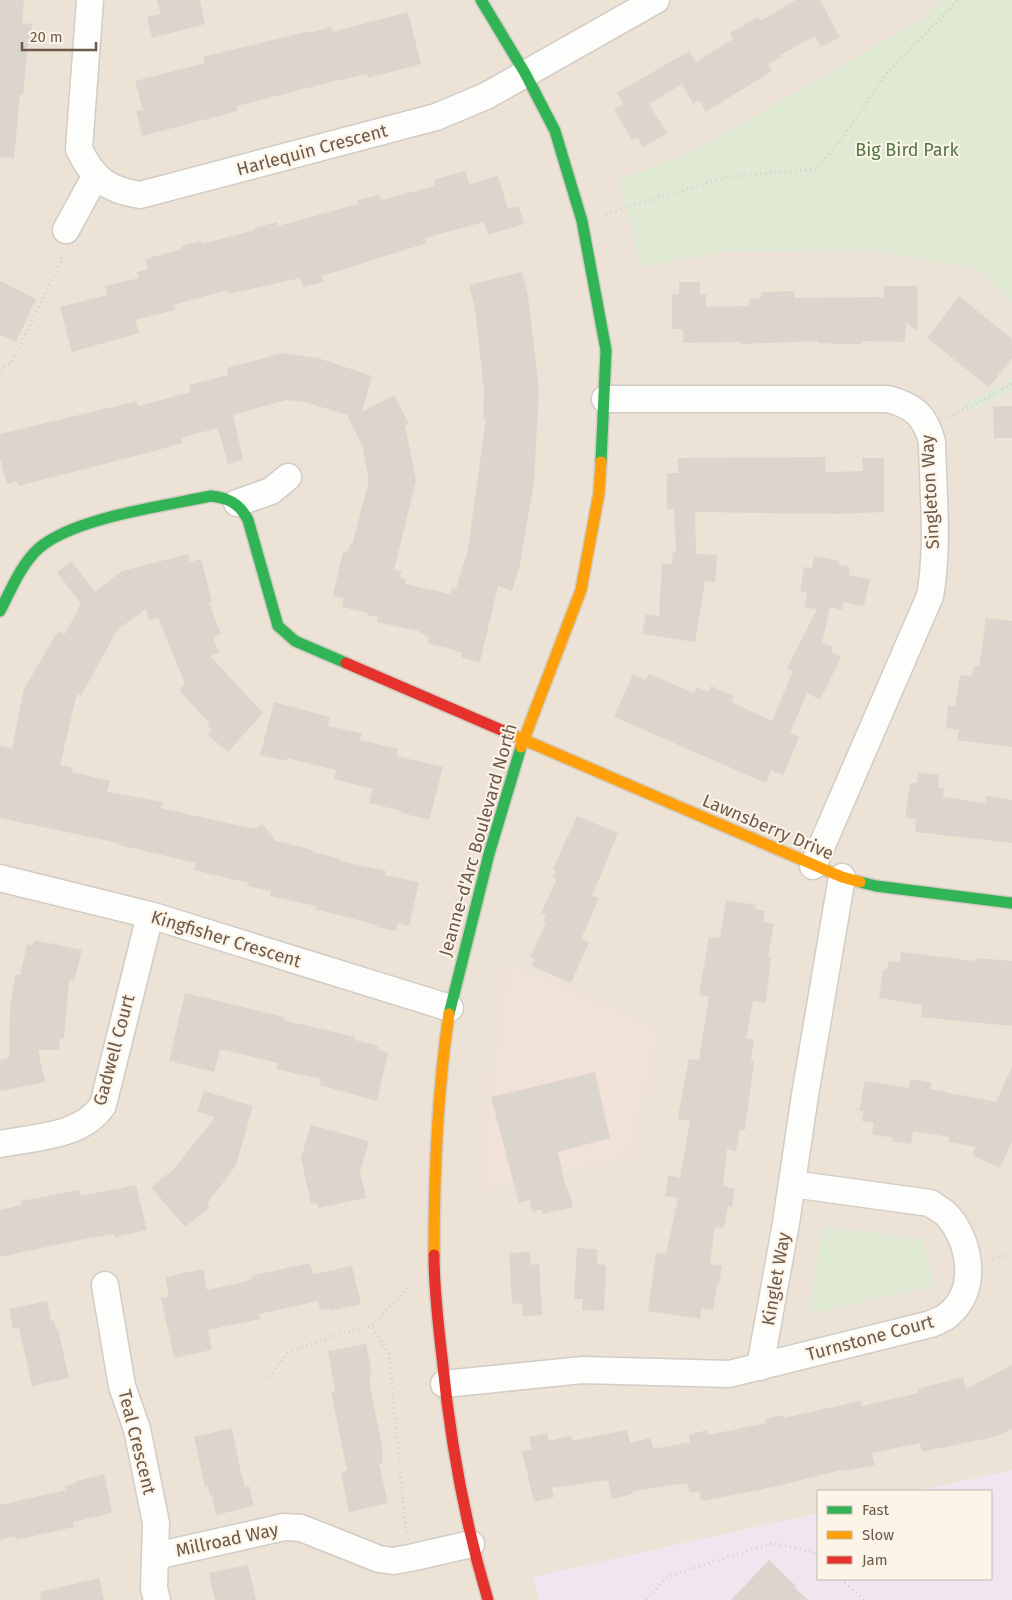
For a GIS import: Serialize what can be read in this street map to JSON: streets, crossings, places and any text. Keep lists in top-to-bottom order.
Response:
{
  "streets": {
    "main road": ["Lawnsberry Drive", "Jeanne-d'Arc Boulevard North"],
    "street": [
      "Harlequin Crescent",
      "Singleton Way",
      "Kingfisher Crescent",
      "Gadwell Court",
      "Kinglet Way",
      "Turnstone Court",
      "Teal Crescent",
      "Millroad Way"
    ]
  },
  "crossings": [
    ["Harlequin Crescent", "Jeanne-d'Arc Boulevard North"],
    ["Singleton Way", "Lawnsberry Drive"],
    ["Singleton Way", "Jeanne-d'Arc Boulevard North"],
    ["Lawnsberry Drive", "Jeanne-d'Arc Boulevard North"],
    ["Lawnsberry Drive", "Kinglet Way"],
    ["Jeanne-d'Arc Boulevard North", "Kingfisher Crescent"],
    ["Jeanne-d'Arc Boulevard North", "Millroad Way"],
    ["Kingfisher Crescent", "Gadwell Court"],
    ["Kinglet Way", "Turnstone Court"],
    ["Teal Crescent", "Millroad Way"]
  ],
  "parks": ["Big Bird Park"],
  "legend": ["Fast", "Slow", "Jam"],
  "scale_bar": "20 m"
}
